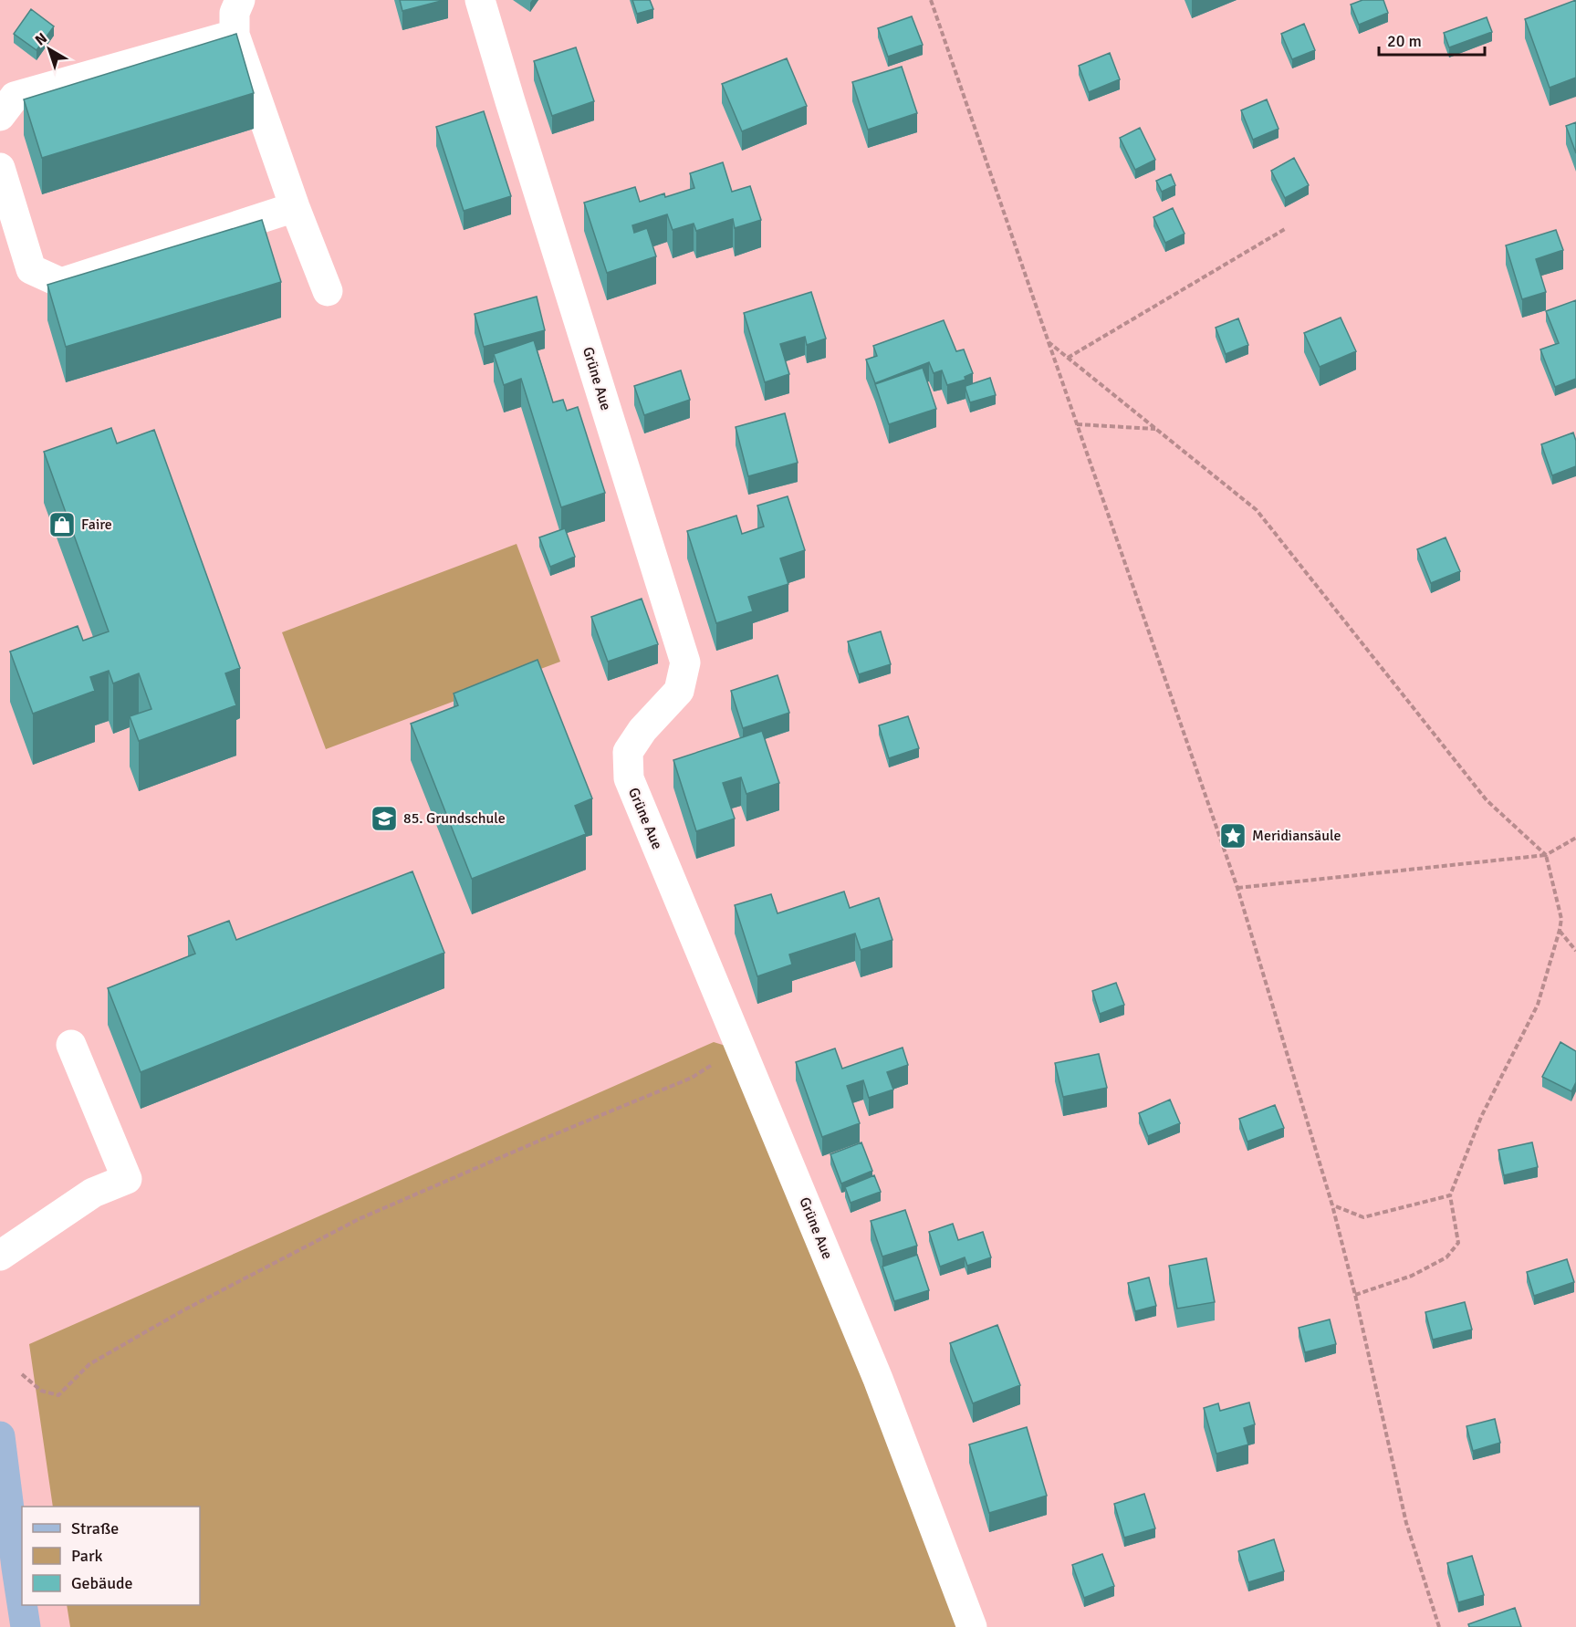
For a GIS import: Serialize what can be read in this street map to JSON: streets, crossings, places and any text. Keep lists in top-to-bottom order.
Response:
{
  "streets": {
    "street": ["Grüne Aue"]
  },
  "places": {
    "shop": ["Faire"],
    "school or university": ["85. Grundschule"],
    "place": ["Meridiansäule"]
  },
  "legend": ["Straße", "Park", "Gebäude"],
  "scale_bar": "20 m",
  "north": "top left"
}
